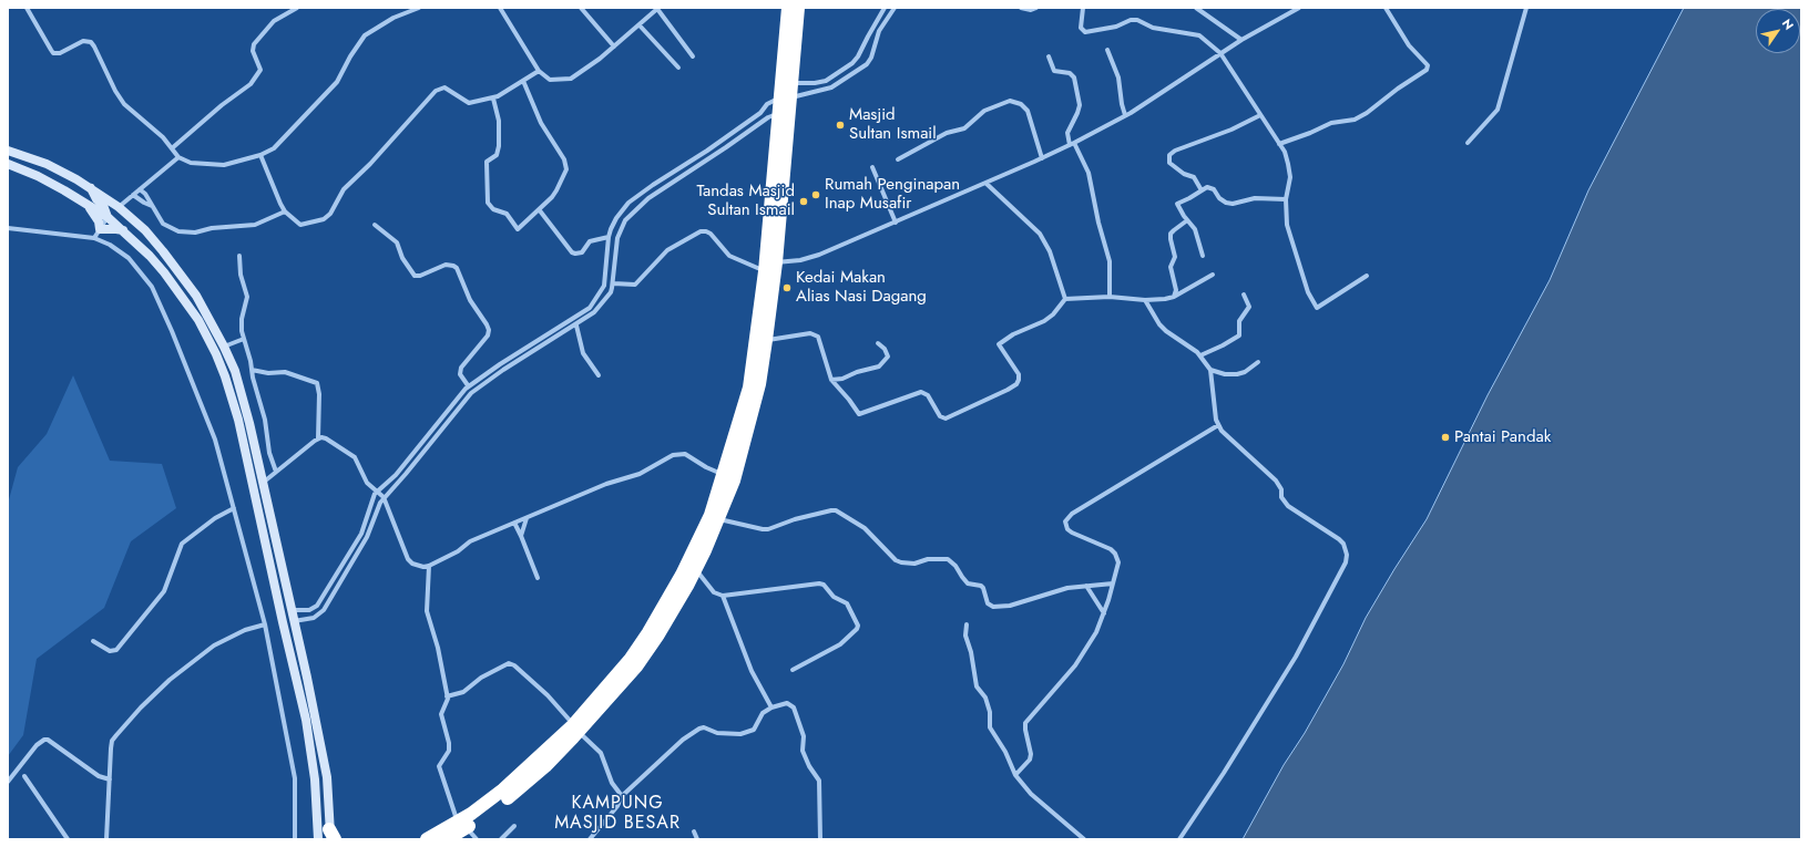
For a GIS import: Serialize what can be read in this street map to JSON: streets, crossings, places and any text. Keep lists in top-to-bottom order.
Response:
{
  "districts": ["KAMPUNG MASJID BESAR"],
  "places": [
    "Masjid Sultan Ismail",
    "Rumah Penginapan Inap Musafir",
    "Tandas Masjid Sultan Ismail",
    "Kedai Makan Alias Nasi Dagang",
    "Pantai Pandak"
  ],
  "north": "top right"
}
